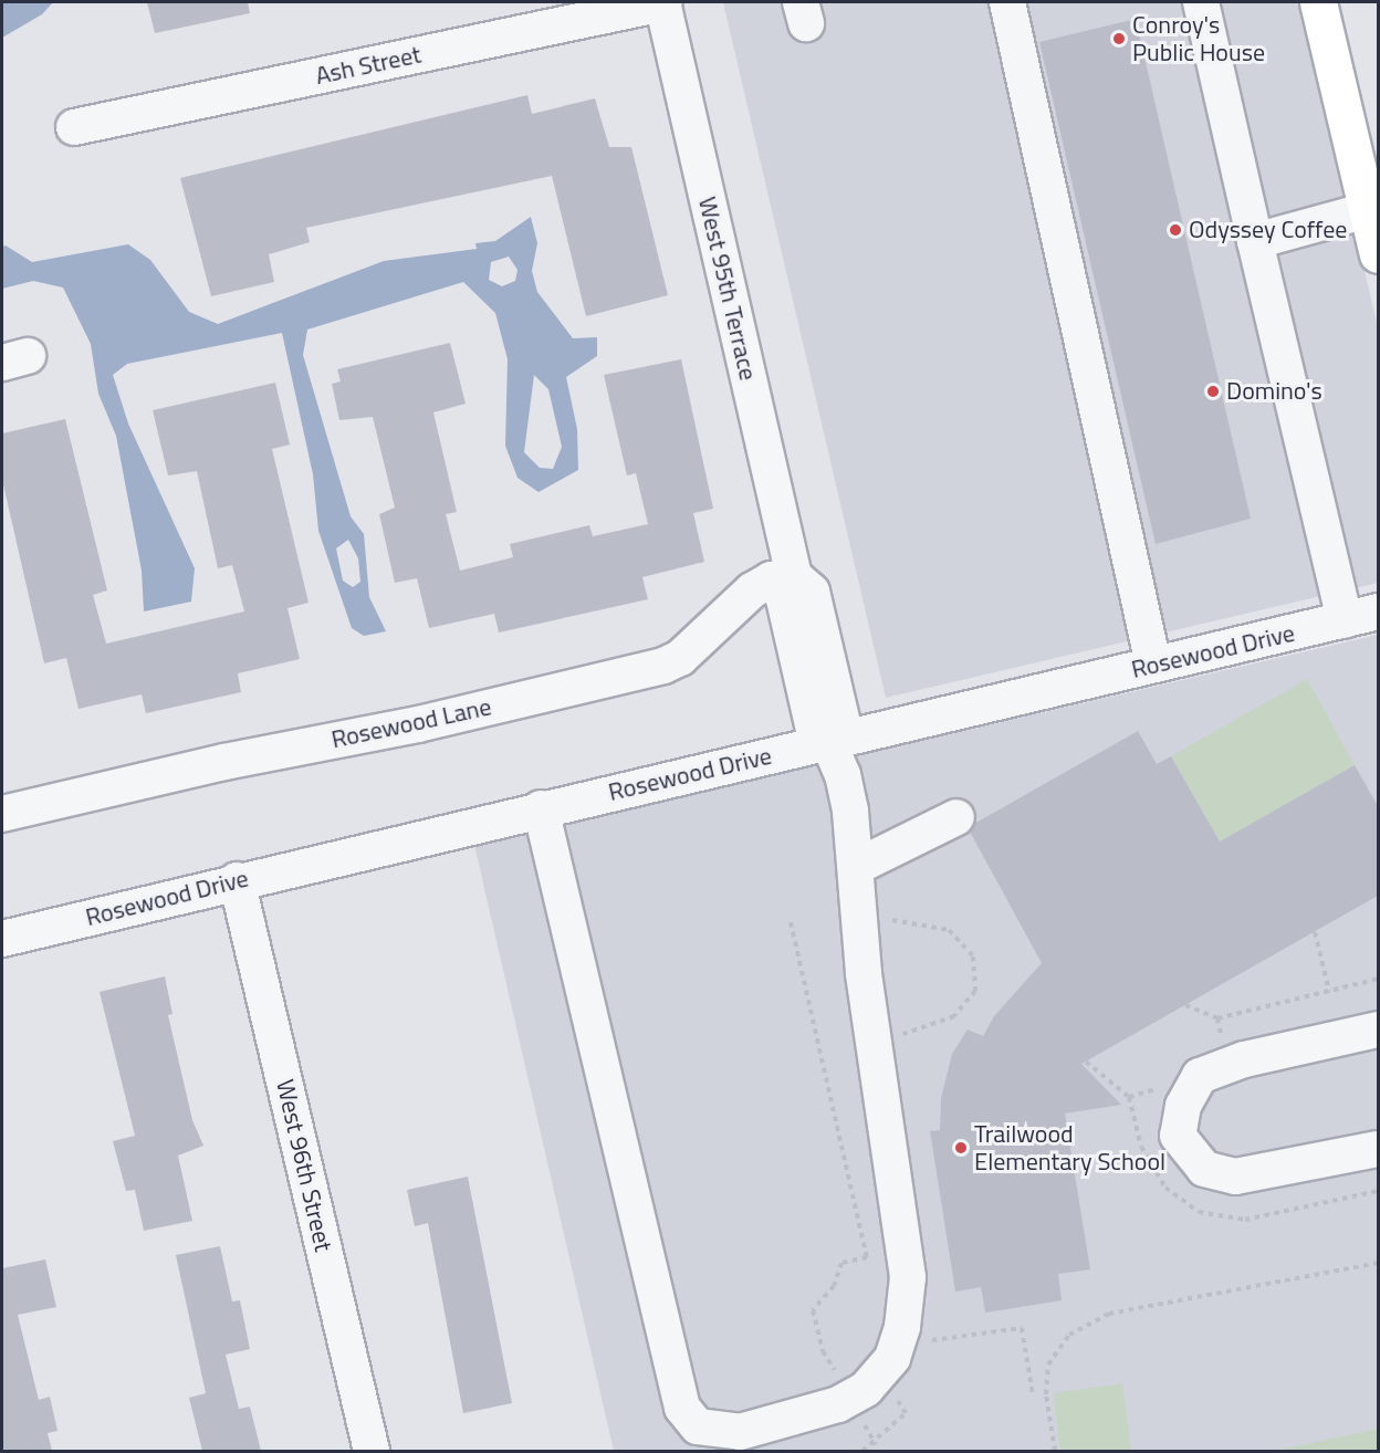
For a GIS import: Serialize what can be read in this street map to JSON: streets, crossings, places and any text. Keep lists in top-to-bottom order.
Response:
{
  "streets": {
    "street": [
      "Ash Street",
      "West 95th Terrace",
      "Rosewood Drive",
      "Rosewood Lane",
      "West 96th Street"
    ]
  },
  "crossings": [
    ["Ash Street", "West 95th Terrace"],
    ["West 95th Terrace", "Rosewood Drive"],
    ["West 95th Terrace", "Rosewood Lane"],
    ["Rosewood Drive", "West 96th Street"]
  ],
  "places": [
    "Conroy's Public House",
    "Odyssey Coffee",
    "Domino's",
    "Trailwood Elementary School"
  ]
}
